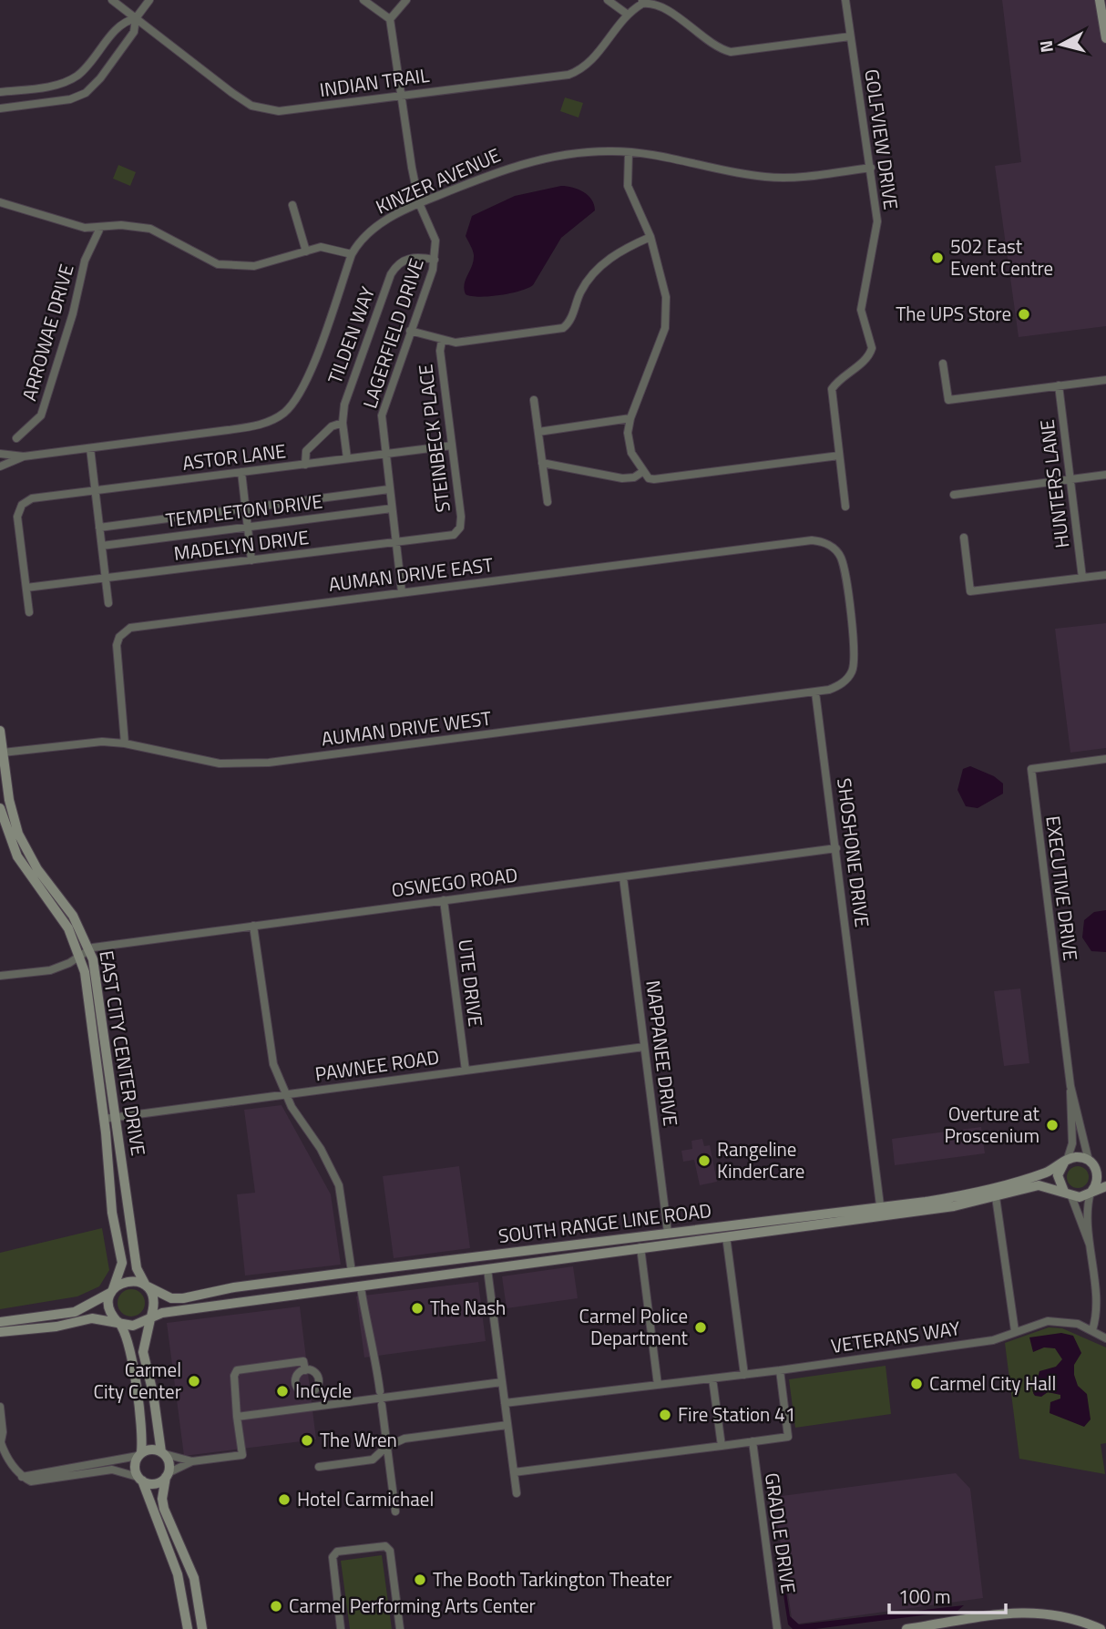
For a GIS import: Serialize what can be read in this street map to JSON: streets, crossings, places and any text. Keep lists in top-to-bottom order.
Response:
{
  "streets": {
    "main road": ["EAST CITY CENTER DRIVE", "SOUTH RANGE LINE ROAD"],
    "street": [
      "INDIAN TRAIL",
      "GOLFVIEW DRIVE",
      "KINZER AVENUE",
      "ARROWAE DRIVE",
      "LAGERFIELD DRIVE",
      "TILDEN WAY",
      "STEINBECK PLACE",
      "ASTOR LANE",
      "HUNTERS LANE",
      "TEMPLETON DRIVE",
      "MADELYN DRIVE",
      "AUMAN DRIVE EAST",
      "AUMAN DRIVE WEST",
      "SHOSHONE DRIVE",
      "OSWEGO ROAD",
      "EXECUTIVE DRIVE",
      "UTE DRIVE",
      "NAPPANEE DRIVE",
      "PAWNEE ROAD",
      "VETERANS WAY",
      "GRADLE DRIVE"
    ]
  },
  "crossings": [
    ["INDIAN TRAIL", "LAGERFIELD DRIVE"],
    ["GOLFVIEW DRIVE", "KINZER AVENUE"],
    ["KINZER AVENUE", "LAGERFIELD DRIVE"],
    ["LAGERFIELD DRIVE", "TILDEN WAY"],
    ["LAGERFIELD DRIVE", "ASTOR LANE"],
    ["LAGERFIELD DRIVE", "TEMPLETON DRIVE"],
    ["LAGERFIELD DRIVE", "MADELYN DRIVE"],
    ["LAGERFIELD DRIVE", "AUMAN DRIVE EAST"],
    ["TILDEN WAY", "ASTOR LANE"],
    ["STEINBECK PLACE", "ASTOR LANE"],
    ["STEINBECK PLACE", "MADELYN DRIVE"],
    ["ASTOR LANE", "MADELYN DRIVE"],
    ["AUMAN DRIVE EAST", "AUMAN DRIVE WEST"],
    ["AUMAN DRIVE EAST", "SHOSHONE DRIVE"],
    ["AUMAN DRIVE WEST", "SHOSHONE DRIVE"],
    ["AUMAN DRIVE WEST", "EAST CITY CENTER DRIVE"],
    ["SHOSHONE DRIVE", "OSWEGO ROAD"],
    ["SHOSHONE DRIVE", "SOUTH RANGE LINE ROAD"],
    ["OSWEGO ROAD", "UTE DRIVE"],
    ["OSWEGO ROAD", "EAST CITY CENTER DRIVE"],
    ["OSWEGO ROAD", "NAPPANEE DRIVE"],
    ["EXECUTIVE DRIVE", "SOUTH RANGE LINE ROAD"],
    ["UTE DRIVE", "PAWNEE ROAD"],
    ["EAST CITY CENTER DRIVE", "PAWNEE ROAD"],
    ["EAST CITY CENTER DRIVE", "SOUTH RANGE LINE ROAD"],
    ["NAPPANEE DRIVE", "PAWNEE ROAD"],
    ["NAPPANEE DRIVE", "SOUTH RANGE LINE ROAD"]
  ],
  "places": [
    "502 East Event Centre",
    "The UPS Store",
    "Overture at Proscenium",
    "Rangeline KinderCare",
    "The Nash",
    "Carmel Police Department",
    "Carmel City Center",
    "Carmel City Hall",
    "InCycle",
    "Fire Station 41",
    "The Wren",
    "Hotel Carmichael",
    "The Booth Tarkington Theater",
    "Carmel Performing Arts Center"
  ],
  "scale_bar": "100 m",
  "north": "left"
}
